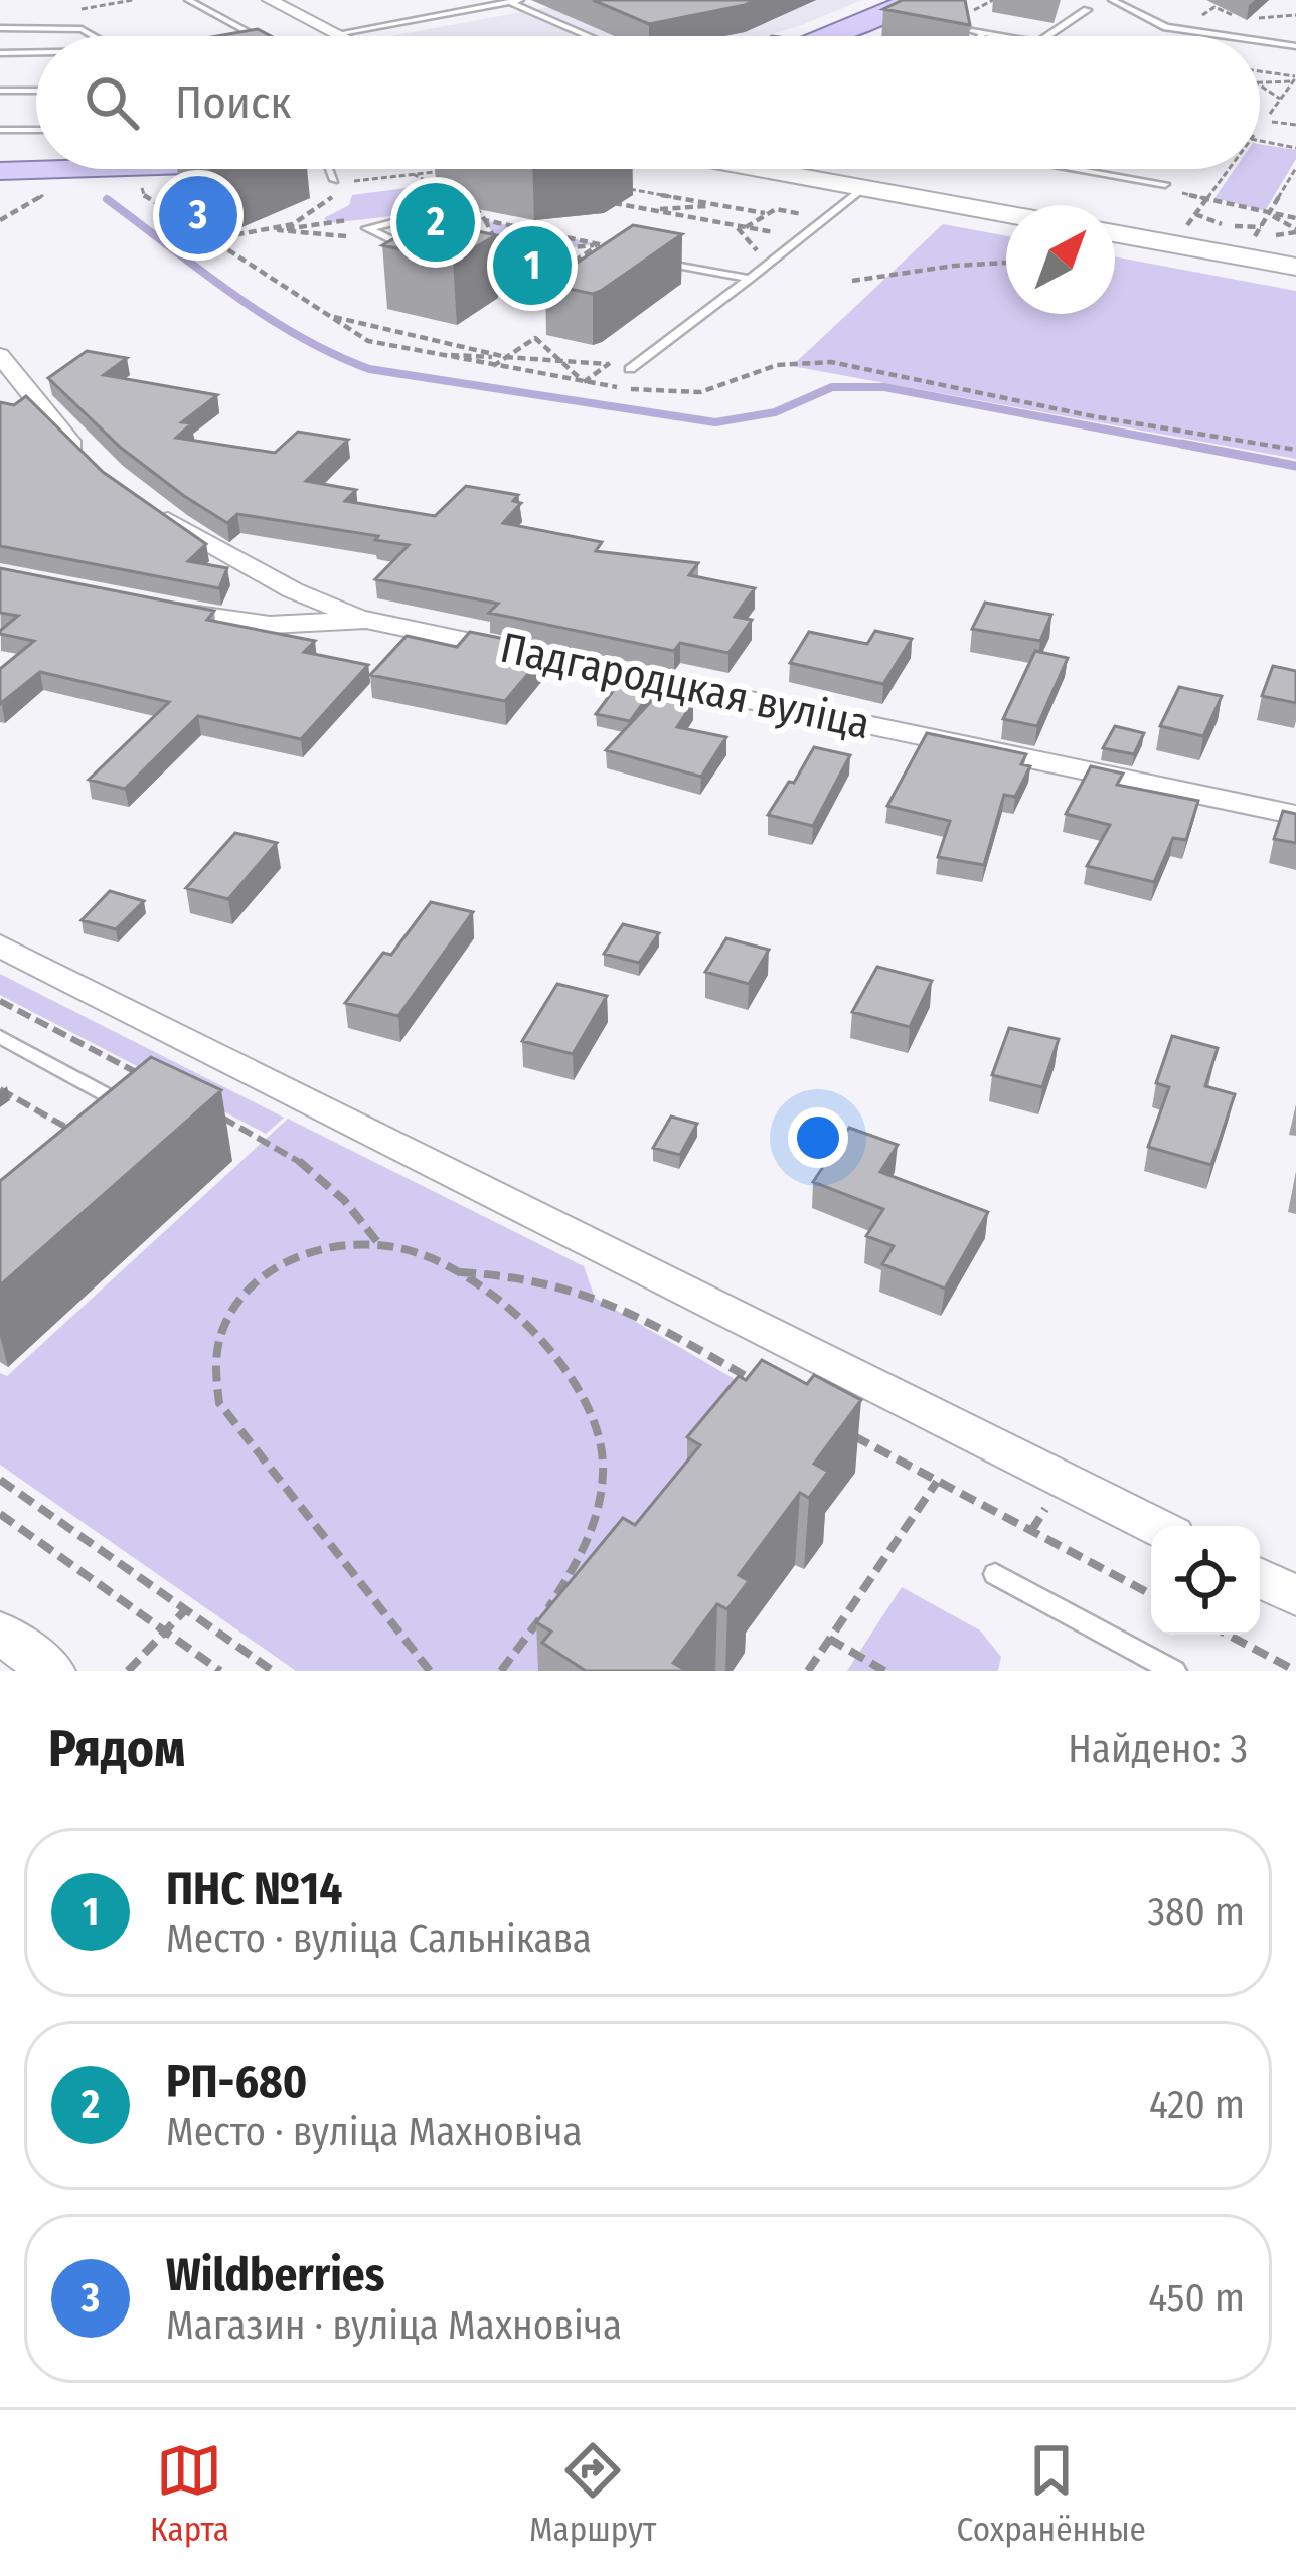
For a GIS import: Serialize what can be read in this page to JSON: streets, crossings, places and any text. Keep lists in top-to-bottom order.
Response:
{
  "streets": {
    "street": ["Падгародцкая вуліца"]
  },
  "north": "top right",
  "page": {
    "search": "Поиск",
    "pins": ["3", "2", "1"],
    "heading": ["Рядом", "Найдено: 3"],
    "list": [
      {
        "mark": "1",
        "name": "ПНС №14",
        "note": "Место · вуліца Сальнікава",
        "value": "380 m"
      },
      {
        "mark": "2",
        "name": "РП-680",
        "note": "Место · вуліца Махновіча",
        "value": "420 m"
      },
      {
        "mark": "3",
        "name": "Wildberries",
        "note": "Магазин · вуліца Махновіча",
        "value": "450 m"
      }
    ],
    "nav": ["Карта", "Маршрут", "Сохранённые"]
  }
}
